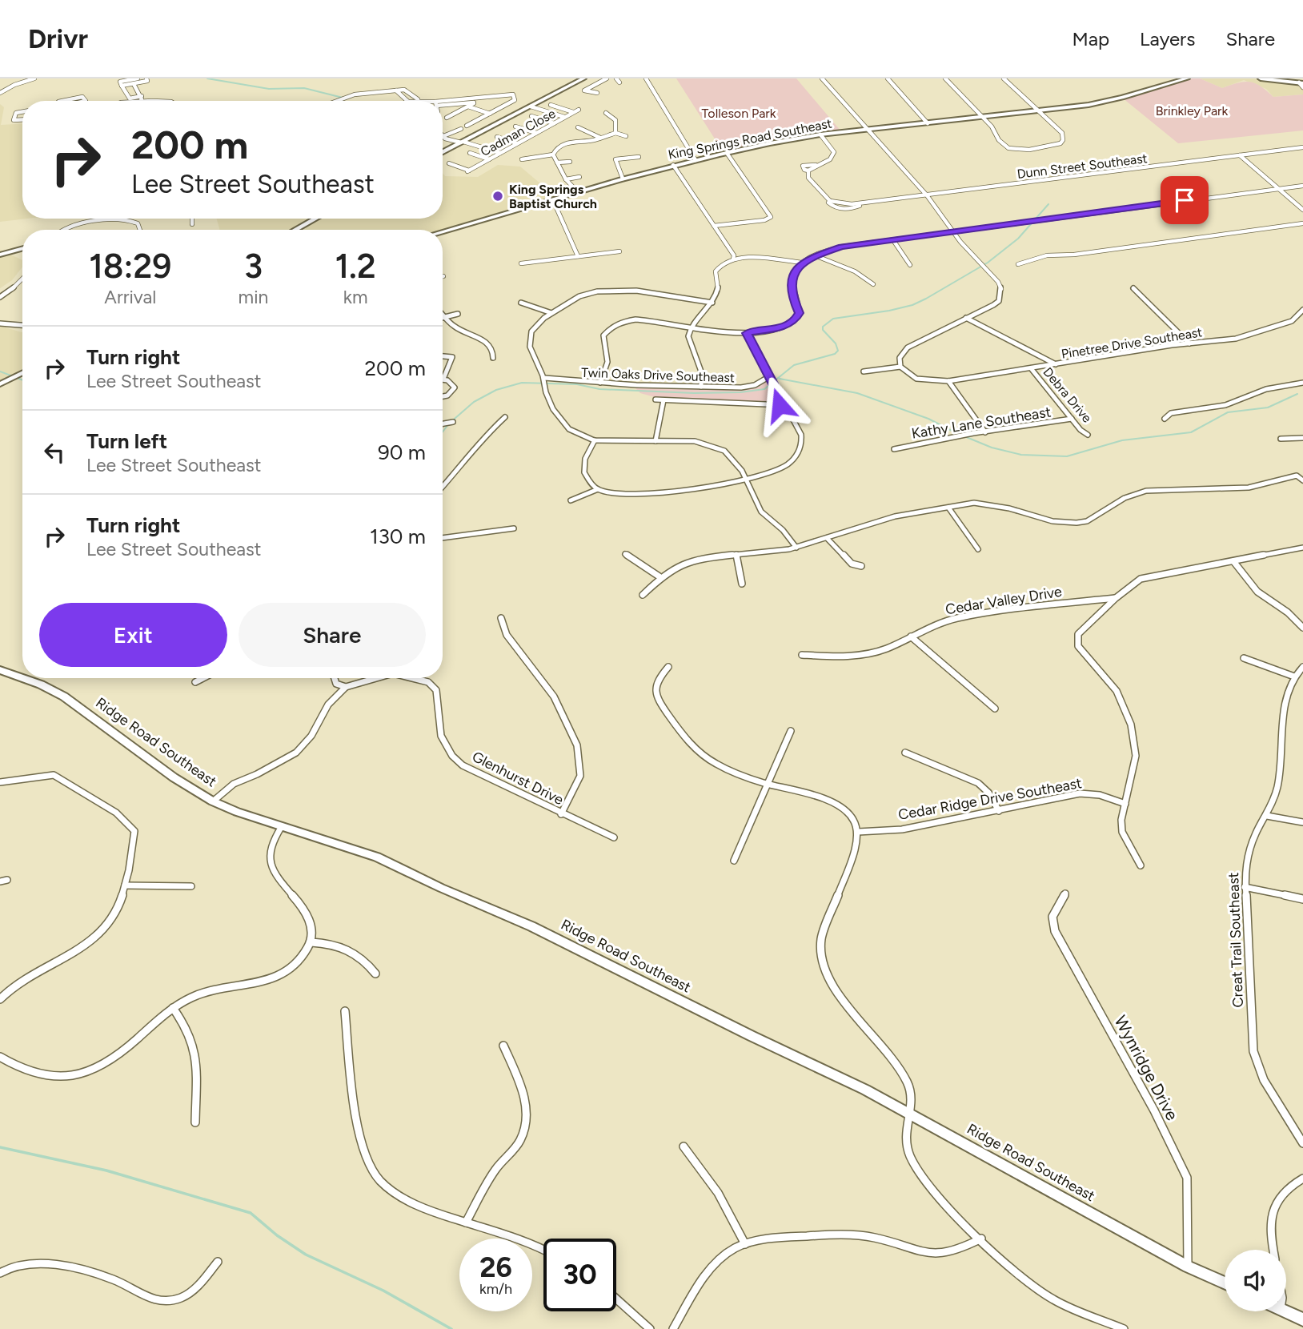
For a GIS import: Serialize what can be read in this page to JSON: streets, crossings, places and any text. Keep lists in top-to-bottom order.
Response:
{
  "streets": {
    "street": [
      "Cadman Close",
      "King Springs Road Southeast",
      "Dunn Street Southeast",
      "Pinetree Drive Southeast",
      "Twin Oaks Drive Southeast",
      "Debra Drive",
      "Kathy Lane Southeast",
      "Cedar Valley Drive",
      "Ridge Road Southeast",
      "Glenhurst Drive",
      "Cedar Ridge Drive Southeast",
      "Creat Trail Southeast",
      "Wynridge Drive"
    ]
  },
  "crossings": [
    ["Debra Drive", "Kathy Lane Southeast"],
    ["Ridge Road Southeast", "Wynridge Drive"]
  ],
  "parks": ["Brinkley Park", "Tolleson Park"],
  "places": ["King Springs Baptist Church"],
  "page": {
    "header": "Drivr",
    "nav": ["Map", "Layers", "Share"],
    "turn": ["200 m", "Lee Street Southeast"],
    "eta": [
      "18:29",
      "Arrival",
      "3",
      "min",
      "1.2",
      "km"
    ],
    "list": [
      {
        "name": "Turn right",
        "note": "Lee Street Southeast",
        "value": "200 m"
      },
      {
        "name": "Turn left",
        "note": "Lee Street Southeast",
        "value": "90 m"
      },
      {
        "name": "Turn right",
        "note": "Lee Street Southeast",
        "value": "130 m"
      }
    ],
    "buttons": ["Exit", "Share"],
    "speed": "26 km/h",
    "limit": "30"
  }
}
